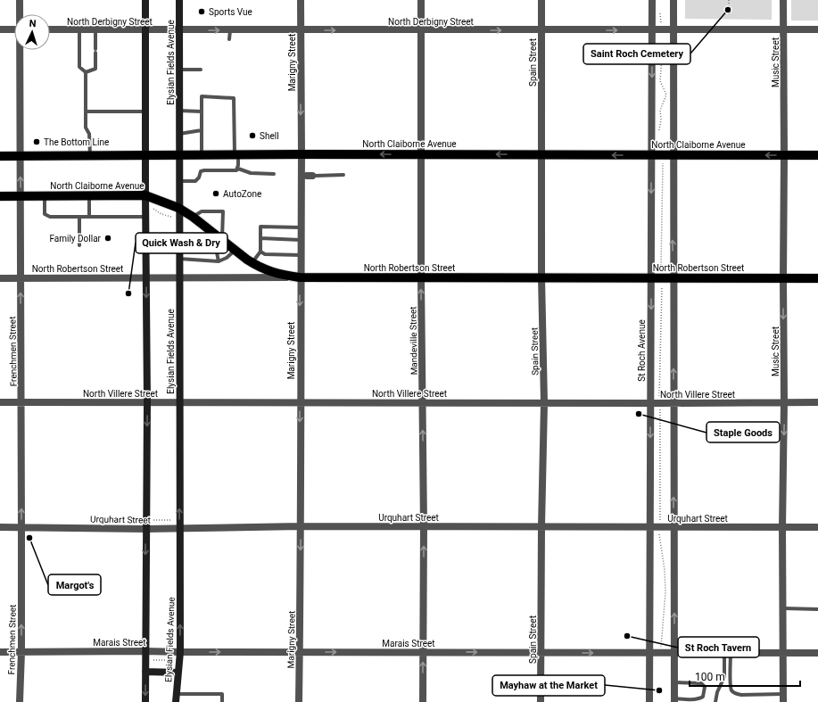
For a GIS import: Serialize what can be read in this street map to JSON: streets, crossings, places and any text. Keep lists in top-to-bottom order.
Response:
{
  "streets": {
    "main road": ["Elysian Fields Avenue", "North Claiborne Avenue", "North Robertson Street"],
    "street": [
      "North Derbigny Street",
      "Marigny Street",
      "Spain Street",
      "Music Street",
      "Mandeville Street",
      "St Roch Avenue",
      "Frenchmen Street",
      "North Villere Street",
      "Urquhart Street",
      "Marais Street"
    ]
  },
  "crossings": [
    ["North Derbigny Street", "Elysian Fields Avenue"],
    ["North Derbigny Street", "Marigny Street"],
    ["North Derbigny Street", "Spain Street"],
    ["North Derbigny Street", "Music Street"],
    ["North Derbigny Street", "Mandeville Street"],
    ["North Derbigny Street", "St Roch Avenue"],
    ["Elysian Fields Avenue", "North Claiborne Avenue"],
    ["Elysian Fields Avenue", "North Robertson Street"],
    ["Elysian Fields Avenue", "North Villere Street"],
    ["Elysian Fields Avenue", "Urquhart Street"],
    ["Elysian Fields Avenue", "Marais Street"],
    ["Marigny Street", "North Claiborne Avenue"],
    ["Marigny Street", "North Robertson Street"],
    ["Marigny Street", "North Villere Street"],
    ["Marigny Street", "Urquhart Street"],
    ["Marigny Street", "Marais Street"],
    ["Spain Street", "North Claiborne Avenue"],
    ["Spain Street", "North Robertson Street"],
    ["Spain Street", "North Villere Street"],
    ["Spain Street", "Urquhart Street"],
    ["Spain Street", "Marais Street"],
    ["Music Street", "North Claiborne Avenue"],
    ["Music Street", "North Robertson Street"],
    ["Music Street", "North Villere Street"],
    ["Music Street", "Urquhart Street"],
    ["Music Street", "Marais Street"],
    ["North Claiborne Avenue", "North Robertson Street"],
    ["North Claiborne Avenue", "Mandeville Street"],
    ["North Claiborne Avenue", "St Roch Avenue"],
    ["North Claiborne Avenue", "Frenchmen Street"],
    ["North Robertson Street", "Mandeville Street"],
    ["North Robertson Street", "St Roch Avenue"],
    ["North Robertson Street", "Frenchmen Street"],
    ["Mandeville Street", "North Villere Street"],
    ["Mandeville Street", "Urquhart Street"],
    ["Mandeville Street", "Marais Street"],
    ["St Roch Avenue", "North Villere Street"],
    ["St Roch Avenue", "Urquhart Street"],
    ["St Roch Avenue", "Marais Street"],
    ["Frenchmen Street", "North Villere Street"],
    ["Frenchmen Street", "Urquhart Street"],
    ["Frenchmen Street", "Marais Street"]
  ],
  "one_way": [
    "North Derbigny Street",
    "Marigny Street",
    "Music Street",
    "North Claiborne Avenue",
    "Mandeville Street",
    "Frenchmen Street",
    "Marais Street"
  ],
  "places": [
    "Saint Roch Cemetery",
    "Sports Vue",
    "Shell",
    "The Bottom Line",
    "AutoZone",
    "Family Dollar",
    "Quick Wash & Dry",
    "Staple Goods",
    "Margot's",
    "St Roch Tavern",
    "Mayhaw at the Market"
  ],
  "scale_bar": "100 m",
  "north": "top"
}
